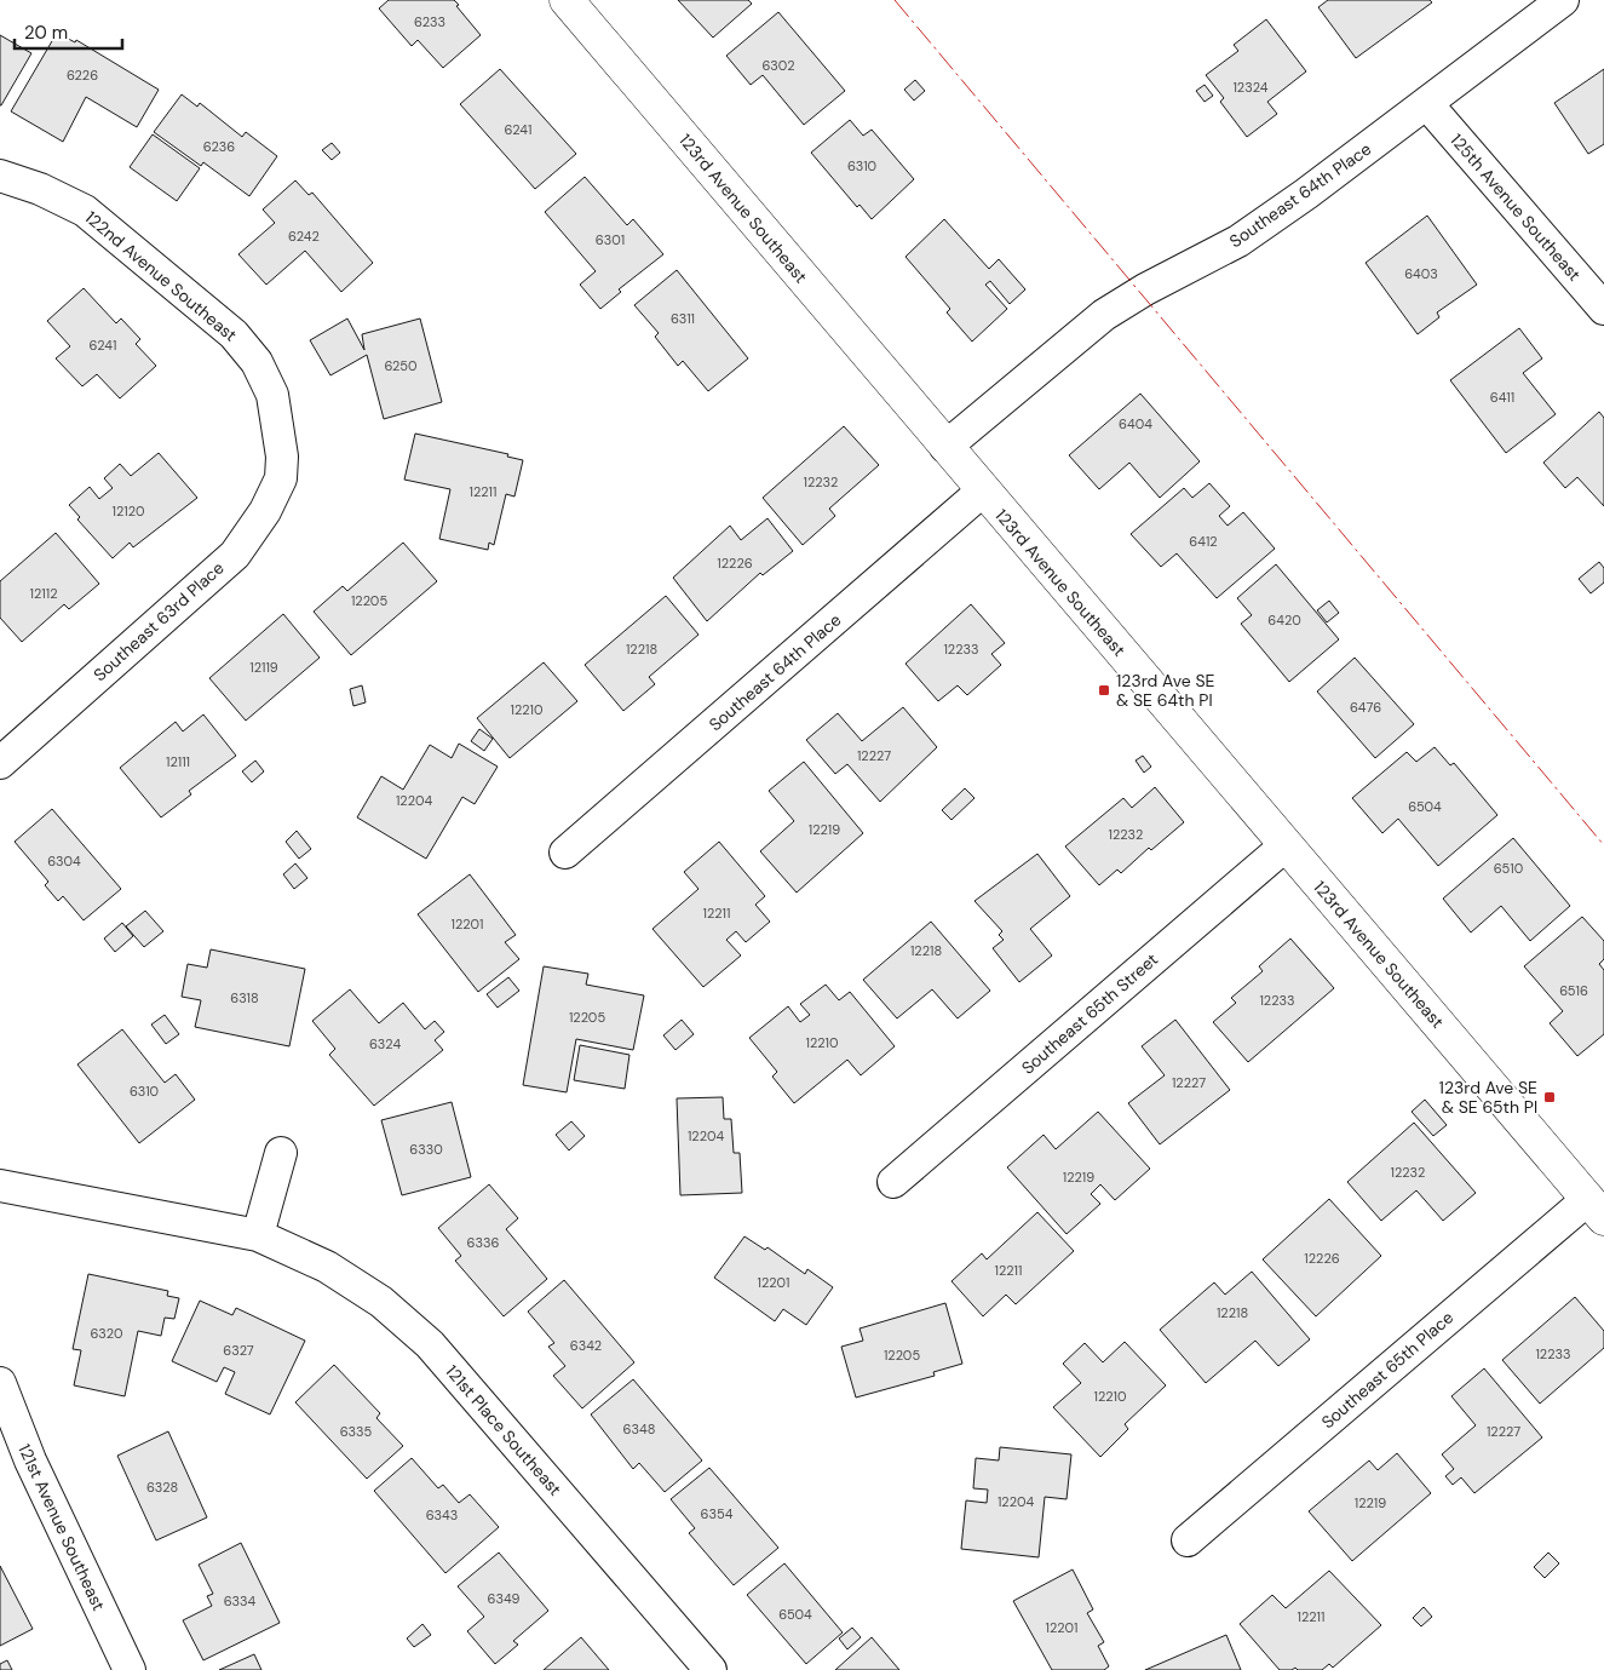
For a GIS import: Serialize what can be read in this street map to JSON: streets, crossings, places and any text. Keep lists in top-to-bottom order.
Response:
{
  "streets": {
    "street": [
      "Southeast 64th Place",
      "125th Avenue Southeast",
      "123rd Avenue Southeast",
      "122nd Avenue Southeast",
      "Southeast 63rd Place",
      "Southeast 65th Street",
      "Southeast 65th Place",
      "121st Place Southeast",
      "121st Avenue Southeast"
    ]
  },
  "crossings": [
    ["Southeast 64th Place", "125th Avenue Southeast"],
    ["Southeast 64th Place", "123rd Avenue Southeast"],
    ["123rd Avenue Southeast", "Southeast 65th Street"],
    ["123rd Avenue Southeast", "Southeast 65th Place"],
    ["122nd Avenue Southeast", "Southeast 63rd Place"]
  ],
  "places": {
    "transit": ["123rd Ave SE & SE 64th Pl", "123rd Ave SE & SE 65th Pl"]
  },
  "house_numbers": [
    "6233",
    "6302",
    "6226",
    "12324",
    "6241",
    "6236",
    "6310",
    "6242",
    "6301",
    "6403",
    "6311",
    "6241",
    "6250",
    "6411",
    "6404",
    "12232",
    "12211",
    "12120",
    "6412",
    "12226",
    "12112",
    "12205",
    "6420",
    "12218",
    "12233",
    "12119",
    "6476",
    "12210",
    "12227",
    "12111",
    "12204",
    "6504",
    "12219",
    "12232",
    "6304",
    "6510",
    "12211",
    "12201",
    "12218",
    "6516",
    "6318",
    "12233",
    "12205",
    "12210",
    "6324",
    "12227",
    "6310",
    "12204",
    "6330",
    "12232",
    "12219",
    "6336",
    "12226",
    "12211",
    "12201",
    "12218",
    "6320",
    "6342",
    "6327",
    "12233",
    "12205",
    "12210",
    "6348",
    "6335",
    "12227",
    "6328",
    "12204",
    "12219",
    "6354",
    "6343",
    "6349",
    "6334",
    "6504",
    "12211",
    "12201"
  ],
  "scale_bar": "20 m"
}
